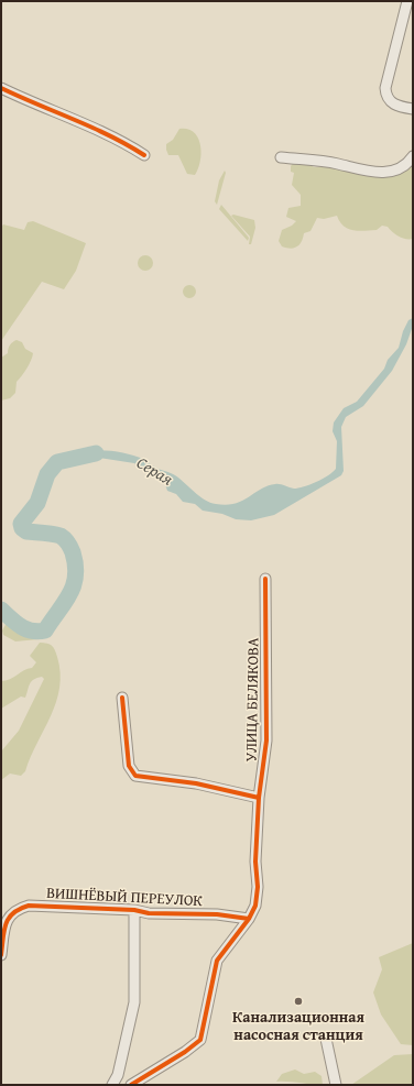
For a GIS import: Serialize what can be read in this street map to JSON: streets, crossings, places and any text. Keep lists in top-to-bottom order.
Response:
{
  "streets": {
    "street": ["УЛИЦА БЕЛЯКОВА", "ВИШНЁВЫЙ ПЕРЕУЛОК"]
  },
  "crossings": [
    ["УЛИЦА БЕЛЯКОВА", "ВИШНЁВЫЙ ПЕРЕУЛОК"]
  ],
  "water": ["Серая"],
  "places": ["Канализационная насосная станция"]
}
